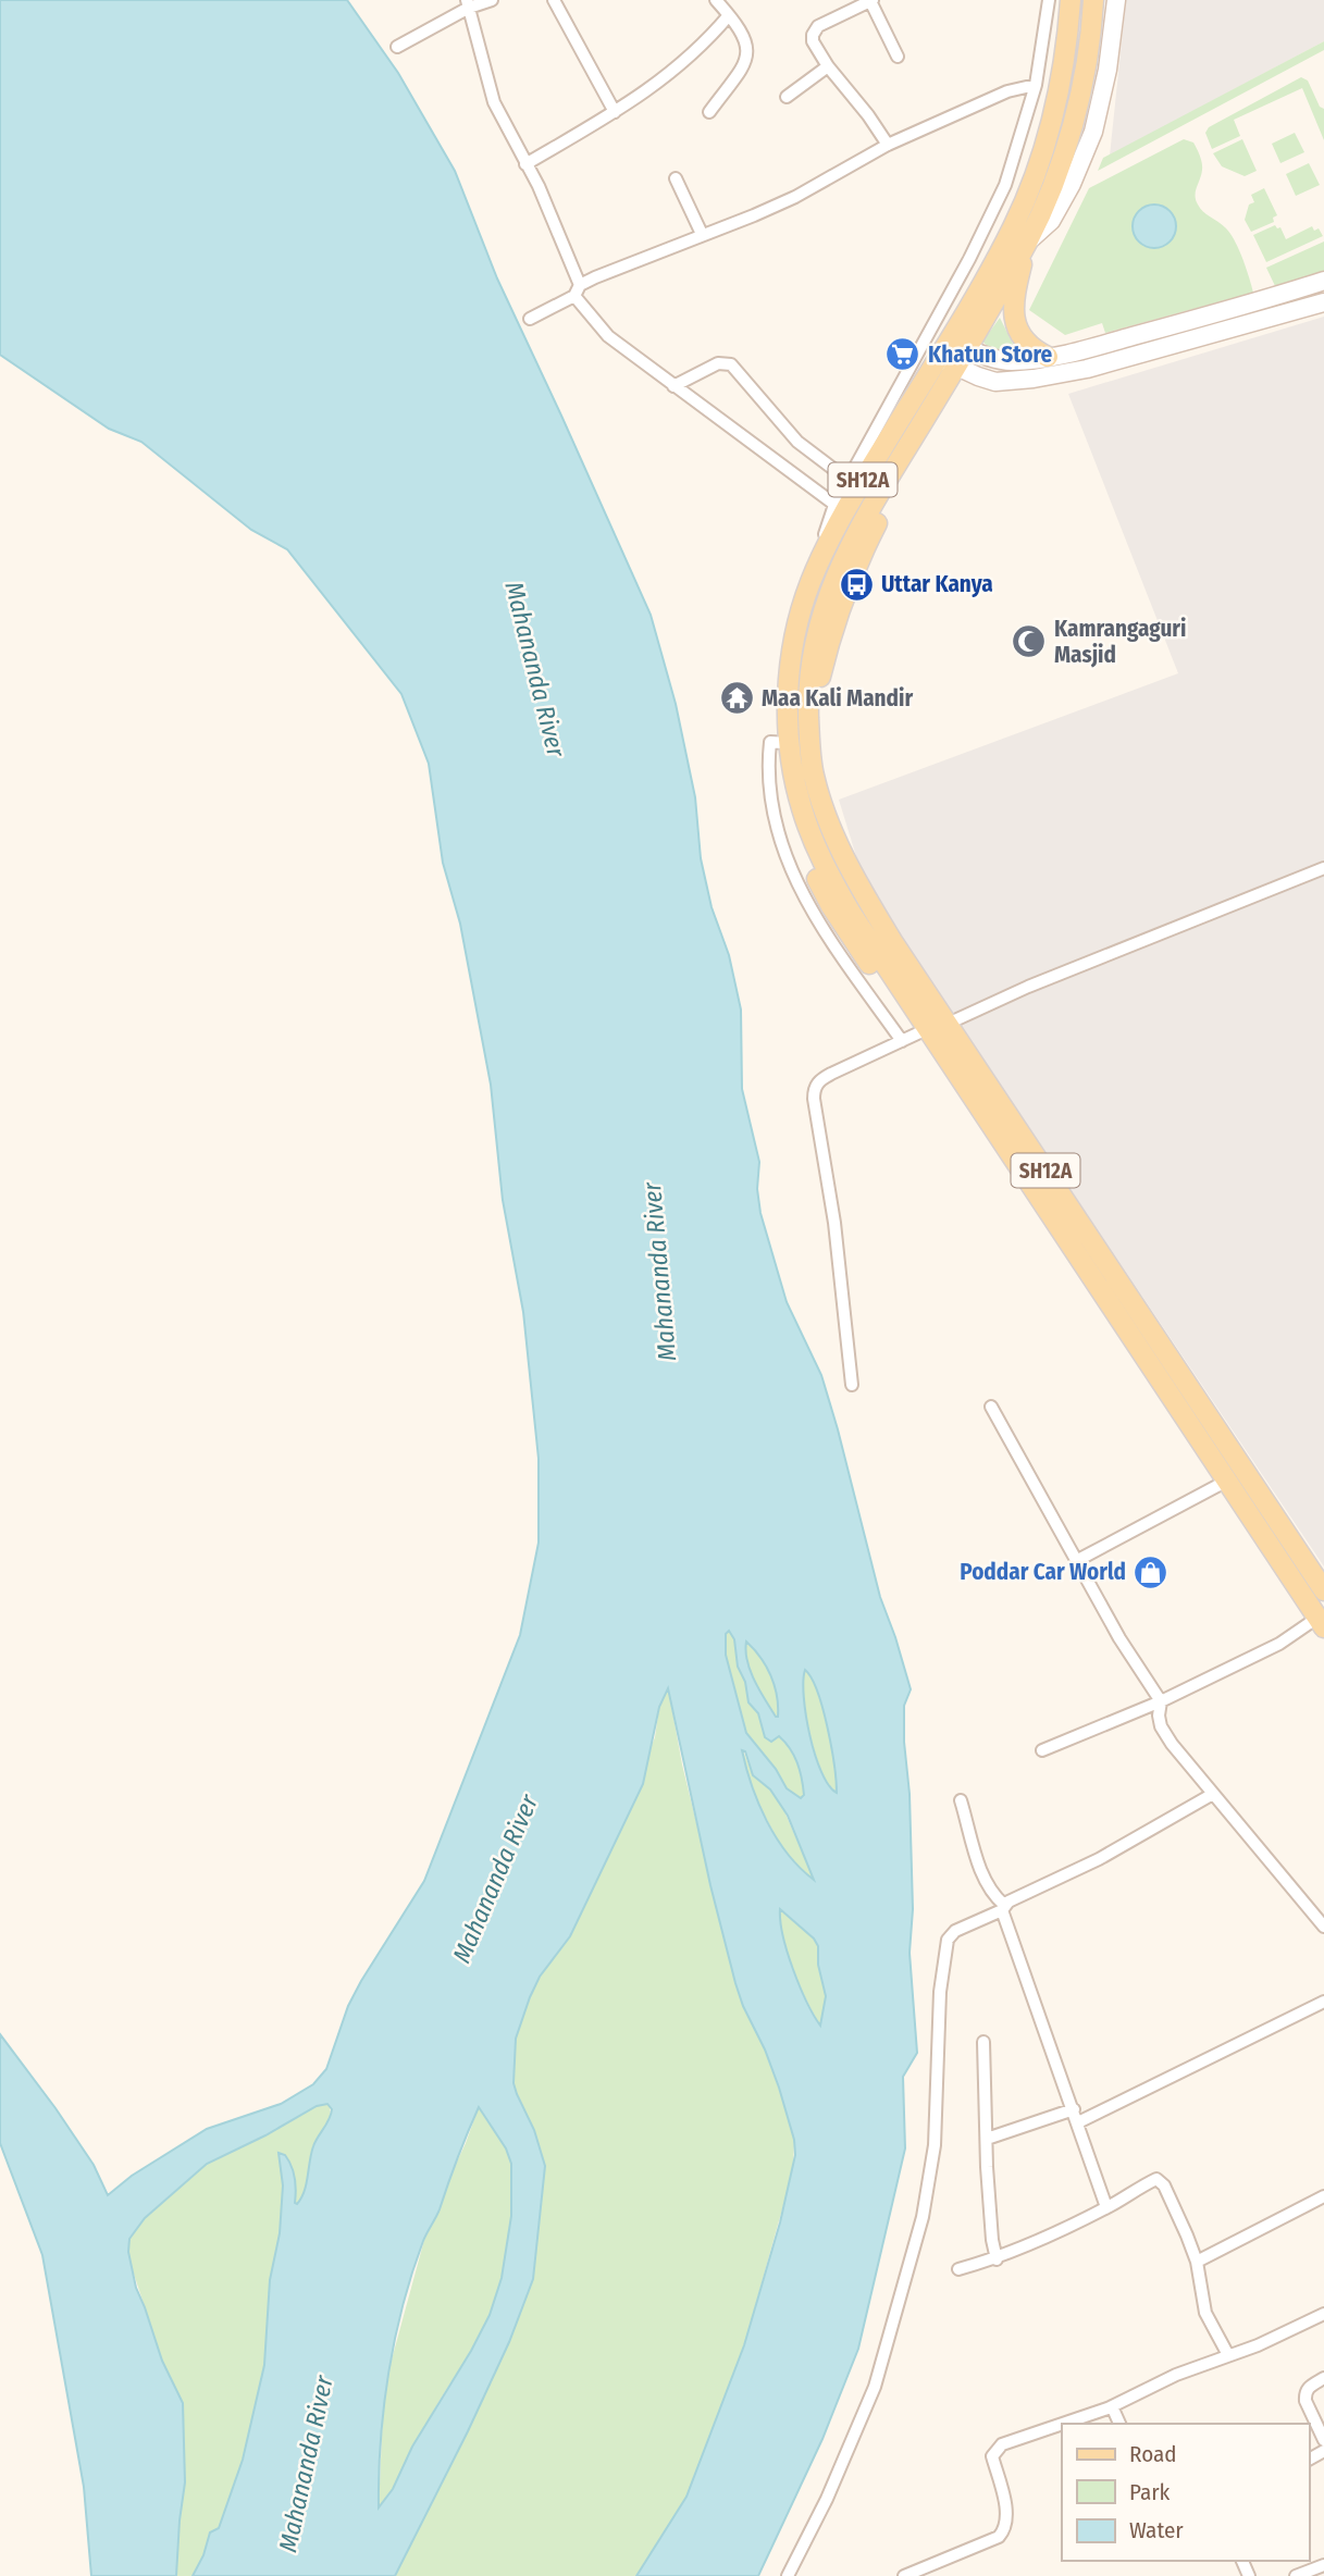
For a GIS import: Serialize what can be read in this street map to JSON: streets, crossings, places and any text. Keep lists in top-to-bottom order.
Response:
{
  "streets": {
    "main road": ["SH12A"]
  },
  "water": ["Mahananda River"],
  "places": {
    "supermarket": ["Khatun Store"],
    "bus stop": ["Uttar Kanya"],
    "mosque": ["Kamrangaguri Masjid"],
    "temple": ["Maa Kali Mandir"],
    "shop": ["Poddar Car World"]
  },
  "legend": ["Road", "Park", "Water"]
}
